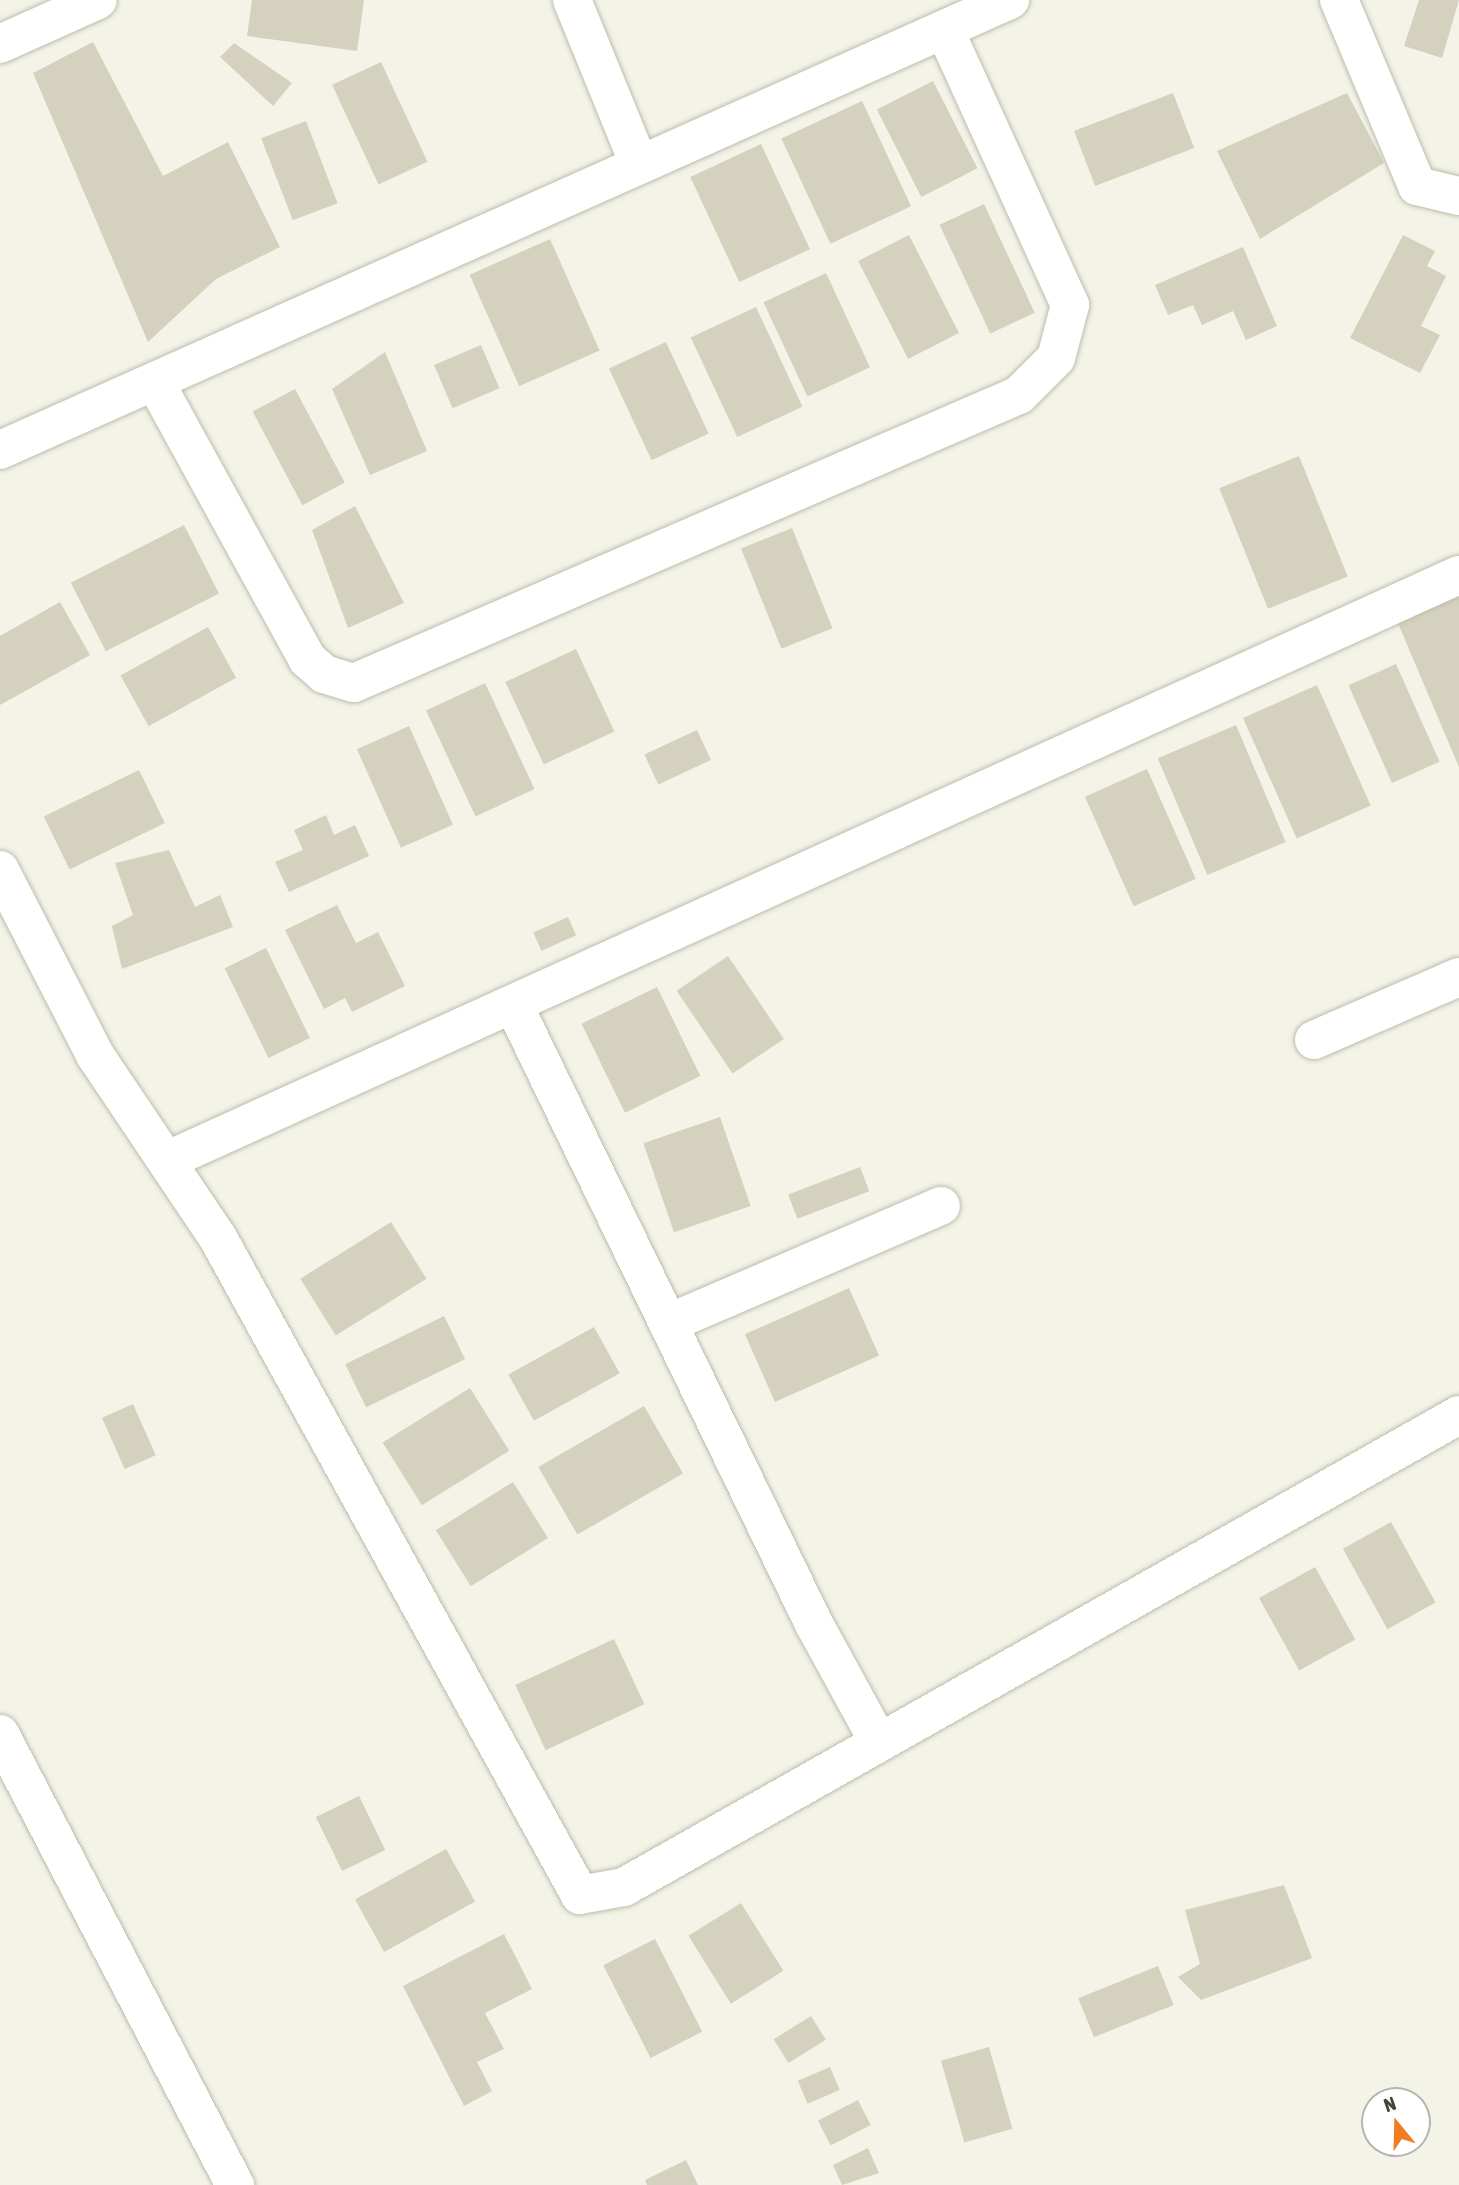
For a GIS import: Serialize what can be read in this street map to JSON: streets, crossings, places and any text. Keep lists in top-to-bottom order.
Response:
{
  "north": "top"
}
